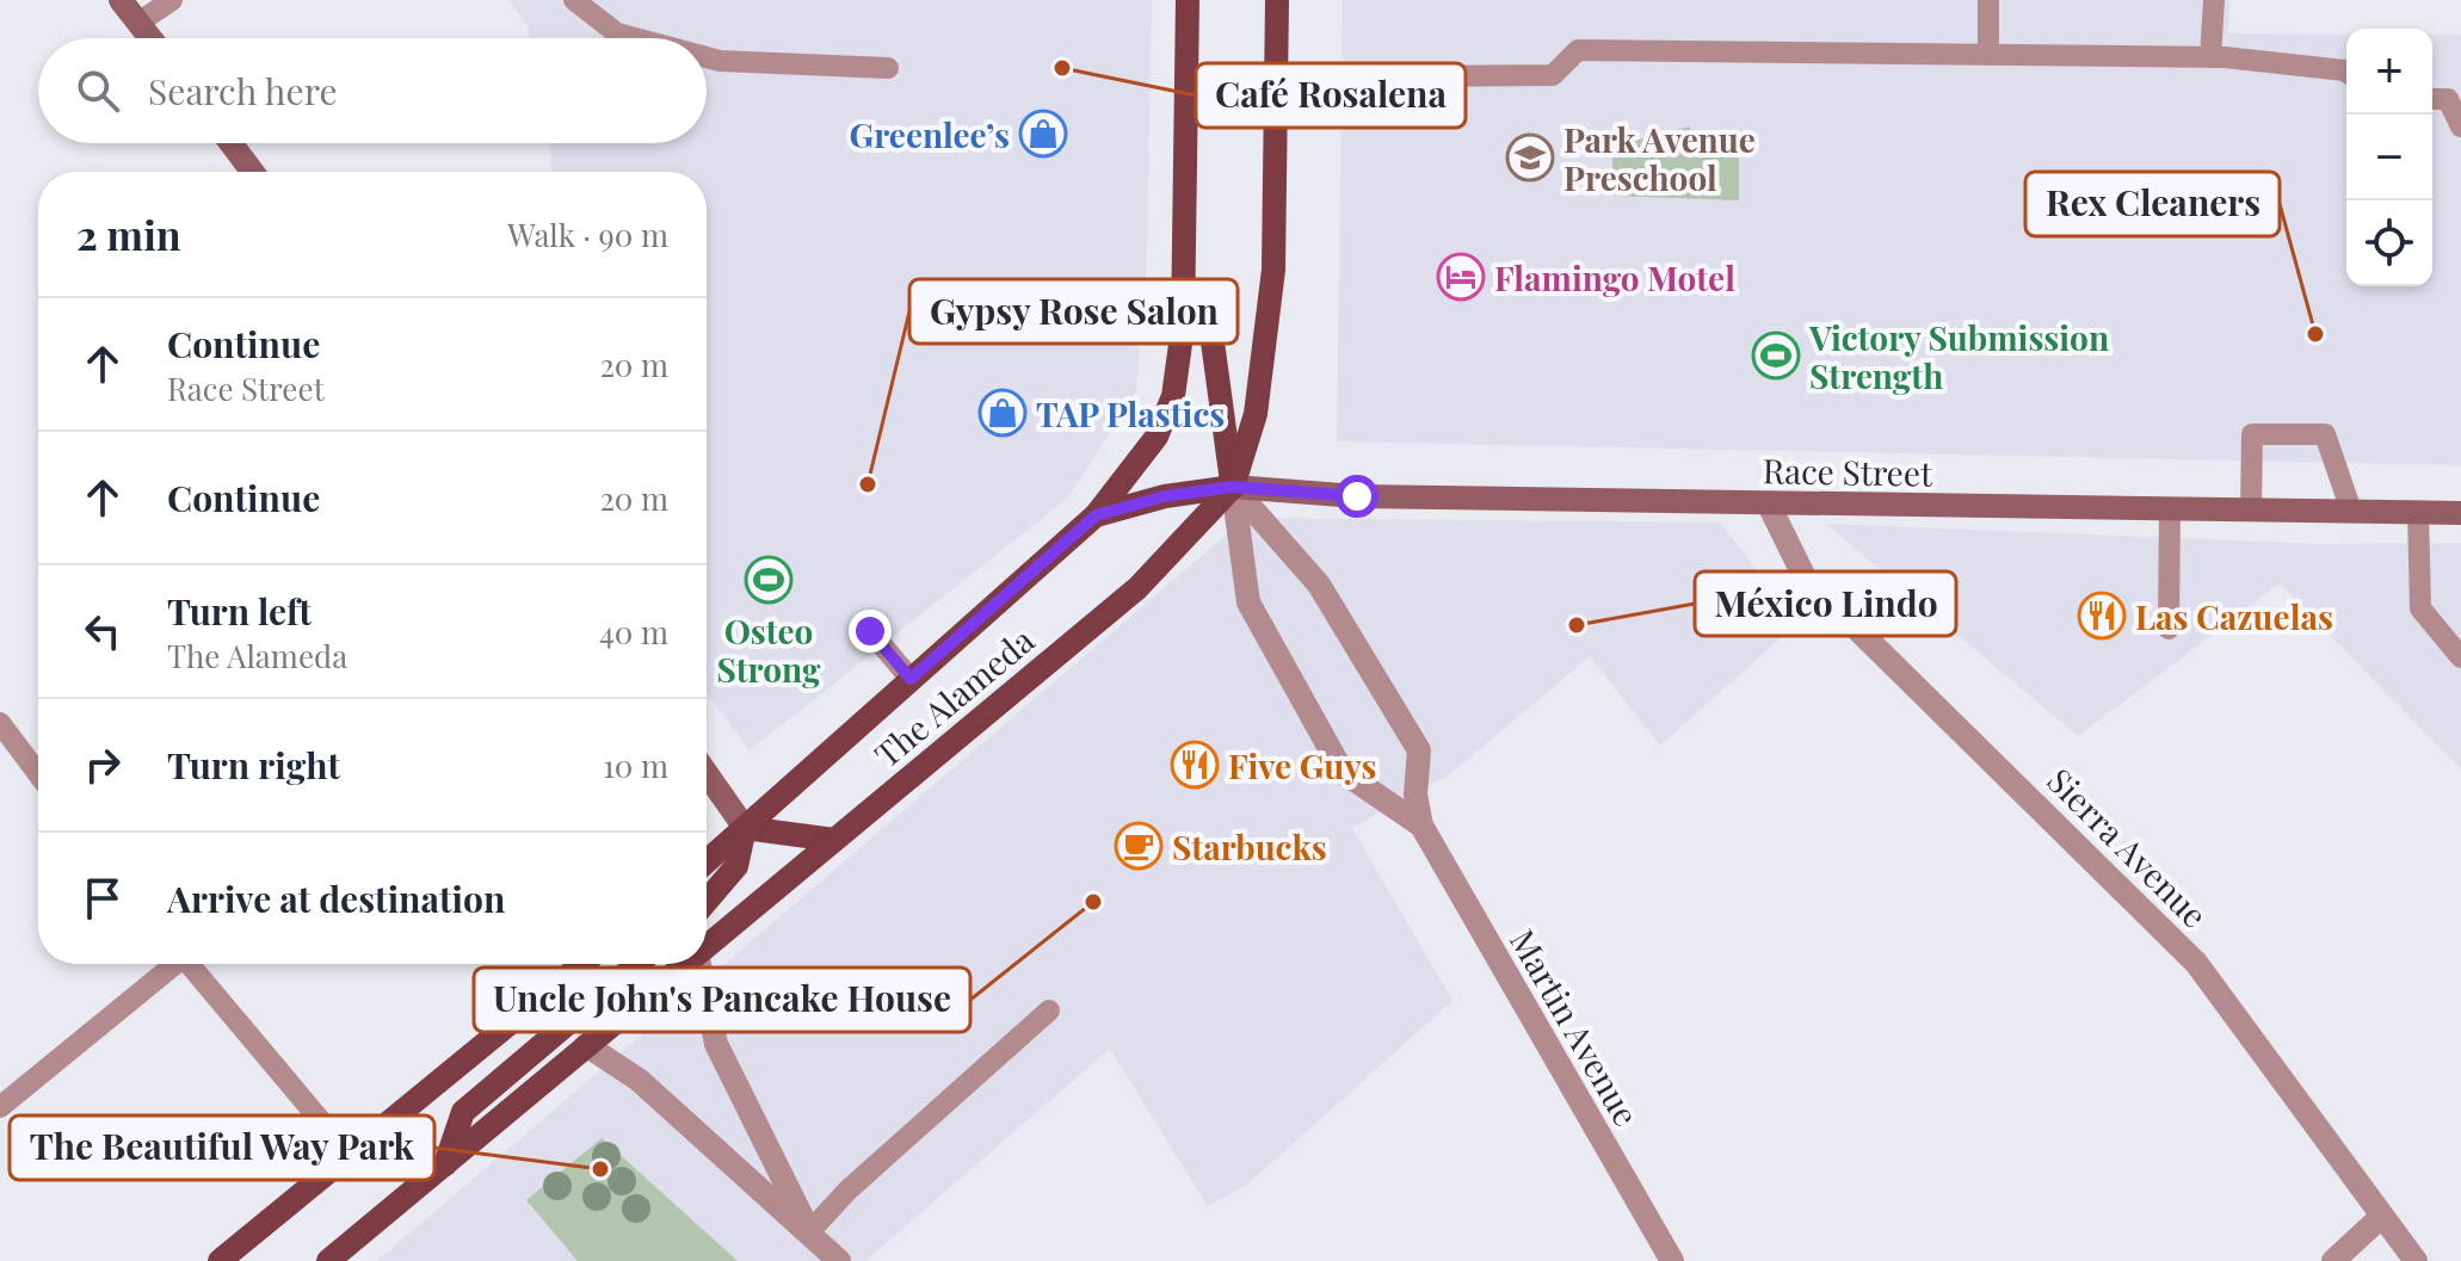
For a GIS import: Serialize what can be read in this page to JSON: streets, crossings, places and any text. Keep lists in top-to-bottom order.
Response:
{
  "streets": {
    "main road": ["Race Street", "The Alameda"],
    "street": ["Sierra Avenue", "Martin Avenue"]
  },
  "crossings": [
    ["Race Street", "The Alameda"],
    ["Race Street", "Sierra Avenue"],
    ["Race Street", "Martin Avenue"],
    ["The Alameda", "Martin Avenue"]
  ],
  "places": {
    "other": [
      "Café Rosalena",
      "Rex Cleaners",
      "Gypsy Rose Salon",
      "México Lindo",
      "Uncle John's Pancake House",
      "The Beautiful Way Park"
    ],
    "shop": ["Greenlee’s", "TAP Plastics"],
    "school or university": ["Park Avenue Preschool"],
    "hotel": ["Flamingo Motel"],
    "sports": ["Victory Submission Strength", "Osteo Strong"],
    "restaurant": ["Las Cazuelas", "Five Guys"],
    "cafe": ["Starbucks"]
  },
  "page": {
    "map_buttons": ["+", "−"],
    "search": "Search here",
    "heading": ["2 min", "Walk · 90 m"],
    "list": [
      ["Continue", "Race Street", "20 m"],
      ["Continue", "20 m"],
      ["Turn left", "The Alameda", "40 m"],
      ["Turn right", "10 m"],
      "Arrive at destination"
    ]
  }
}
